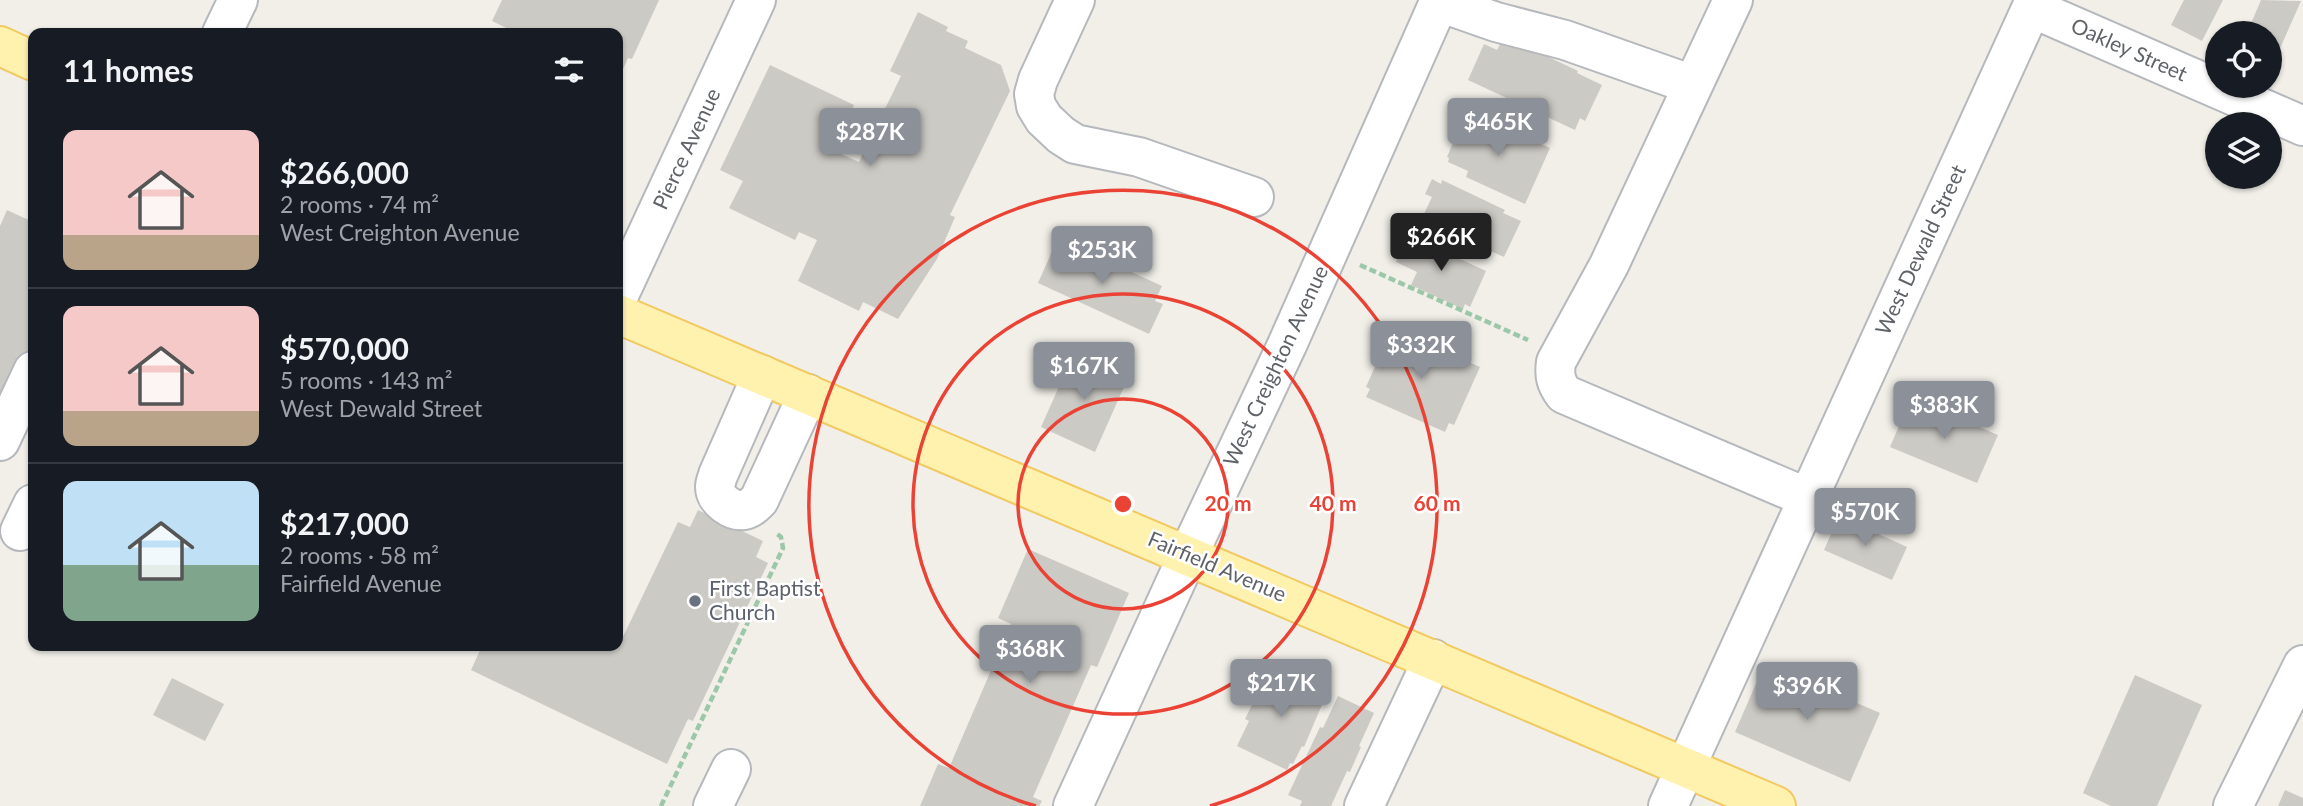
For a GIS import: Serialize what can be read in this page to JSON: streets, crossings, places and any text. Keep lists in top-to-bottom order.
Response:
{
  "streets": {
    "main road": ["Fairfield Avenue"],
    "street": [
      "Oakley Street",
      "Pierce Avenue",
      "West Dewald Street",
      "West Creighton Avenue"
    ]
  },
  "crossings": [
    ["Oakley Street", "West Dewald Street"],
    ["West Dewald Street", "Fairfield Avenue"],
    ["West Creighton Avenue", "Fairfield Avenue"]
  ],
  "places": ["First Baptist Church"],
  "page": {
    "heading": "11 homes",
    "price": [
      "$465K",
      "$287K",
      "$266K",
      "$253K",
      "$332K",
      "$167K",
      "$383K",
      "$570K",
      "$368K",
      "$217K",
      "$396K"
    ],
    "list": [
      {
        "name": "$266,000",
        "note": "2 rooms · 74 m² · West Creighton Avenue"
      },
      {
        "name": "$570,000",
        "note": "5 rooms · 143 m² · West Dewald Street"
      },
      {
        "name": "$217,000",
        "note": "2 rooms · 58 m² · Fairfield Avenue"
      }
    ]
  },
  "rings": ["20 m", "40 m", "60 m"]
}
